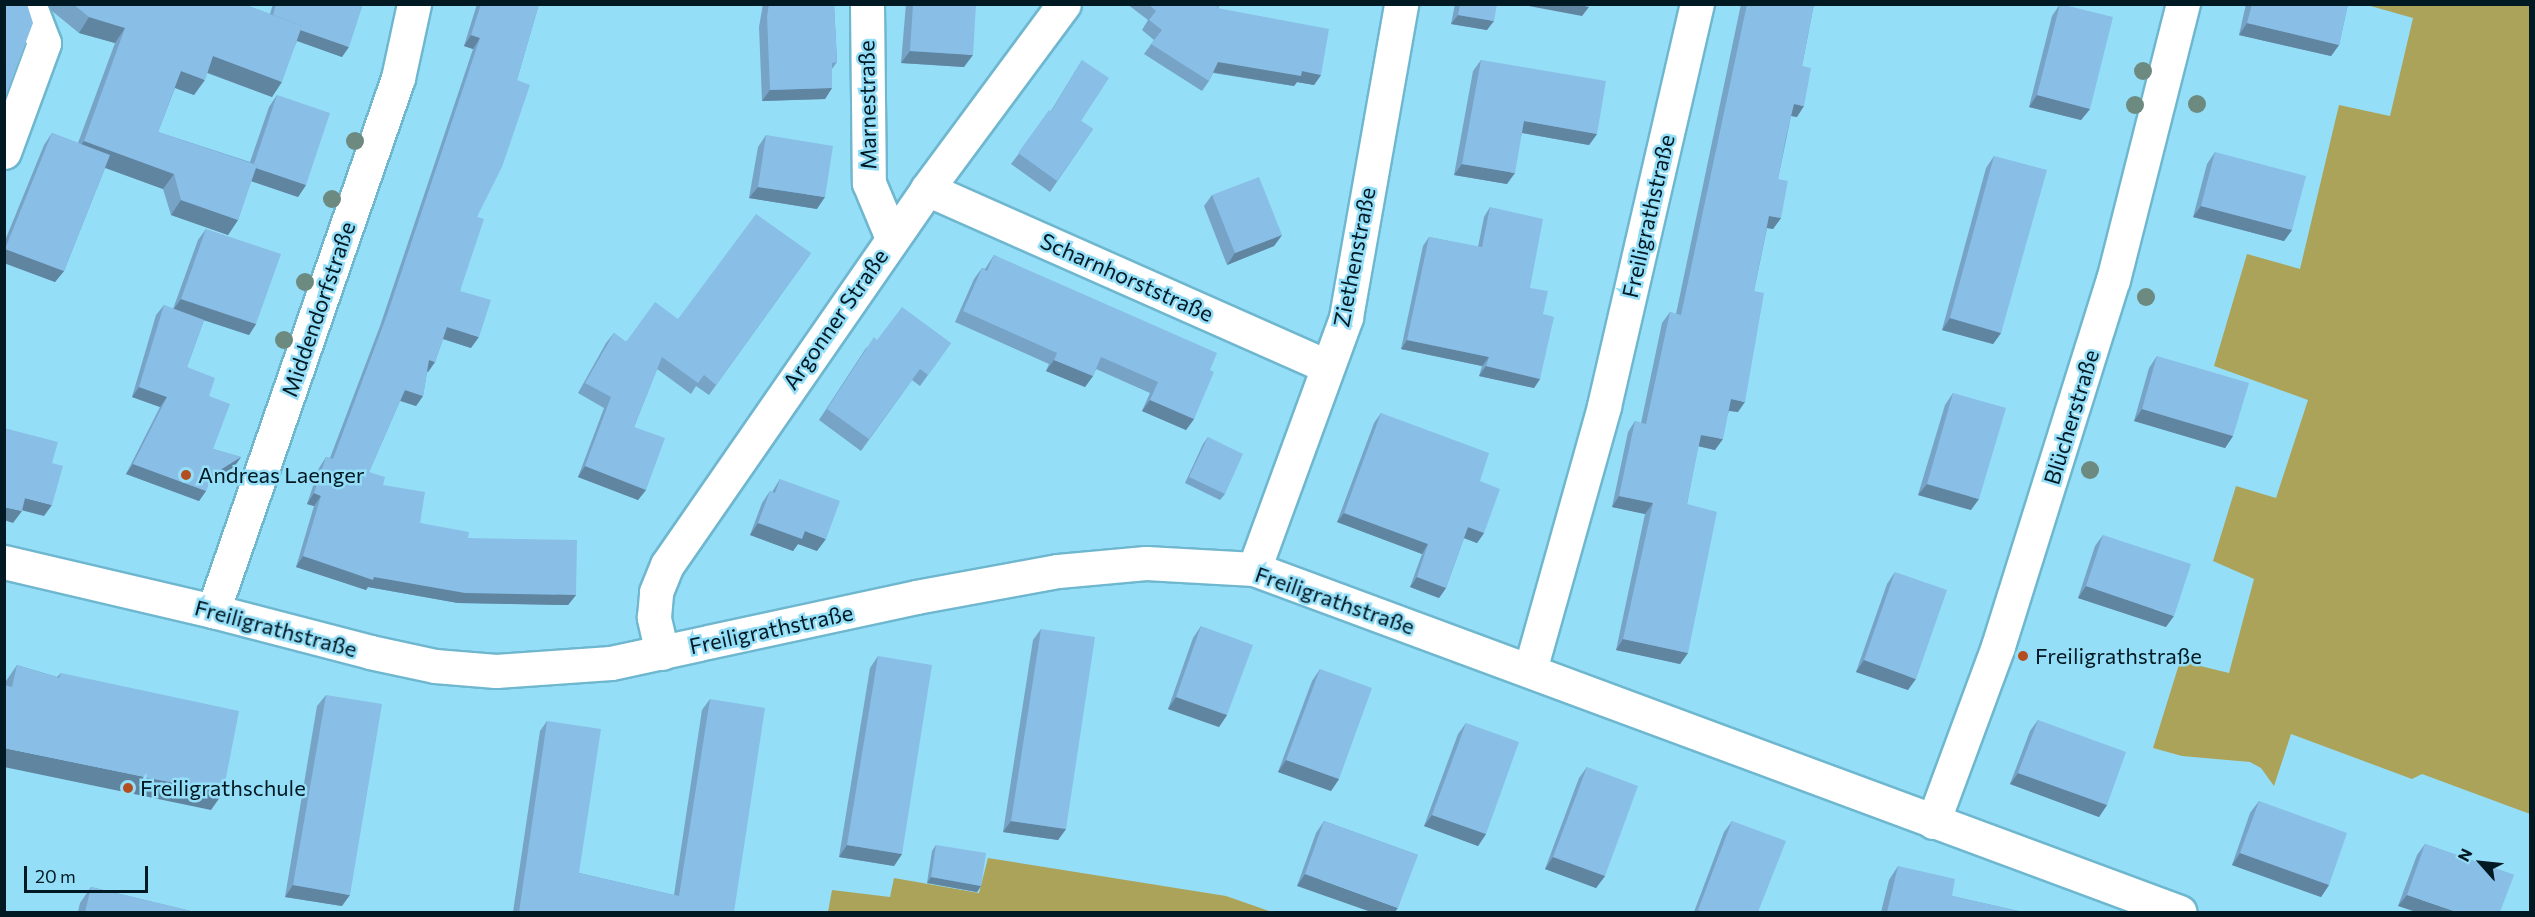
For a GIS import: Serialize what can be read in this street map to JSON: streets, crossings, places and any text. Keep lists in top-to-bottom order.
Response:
{
  "streets": {
    "street": [
      "Marnestraße",
      "Freiligrathstraße",
      "Ziethenstraße",
      "Scharnhorststraße",
      "Middendorfstraße",
      "Argonner Straße",
      "Blücherstraße"
    ]
  },
  "crossings": [
    ["Marnestraße", "Argonner Straße"],
    ["Freiligrathstraße", "Ziethenstraße"],
    ["Freiligrathstraße", "Middendorfstraße"],
    ["Freiligrathstraße", "Argonner Straße"],
    ["Freiligrathstraße", "Blücherstraße"],
    ["Ziethenstraße", "Scharnhorststraße"],
    ["Scharnhorststraße", "Argonner Straße"]
  ],
  "places": ["Andreas Laenger", "Freiligrathstraße", "Freiligrathschule"],
  "scale_bar": "20 m",
  "north": "top left"
}
